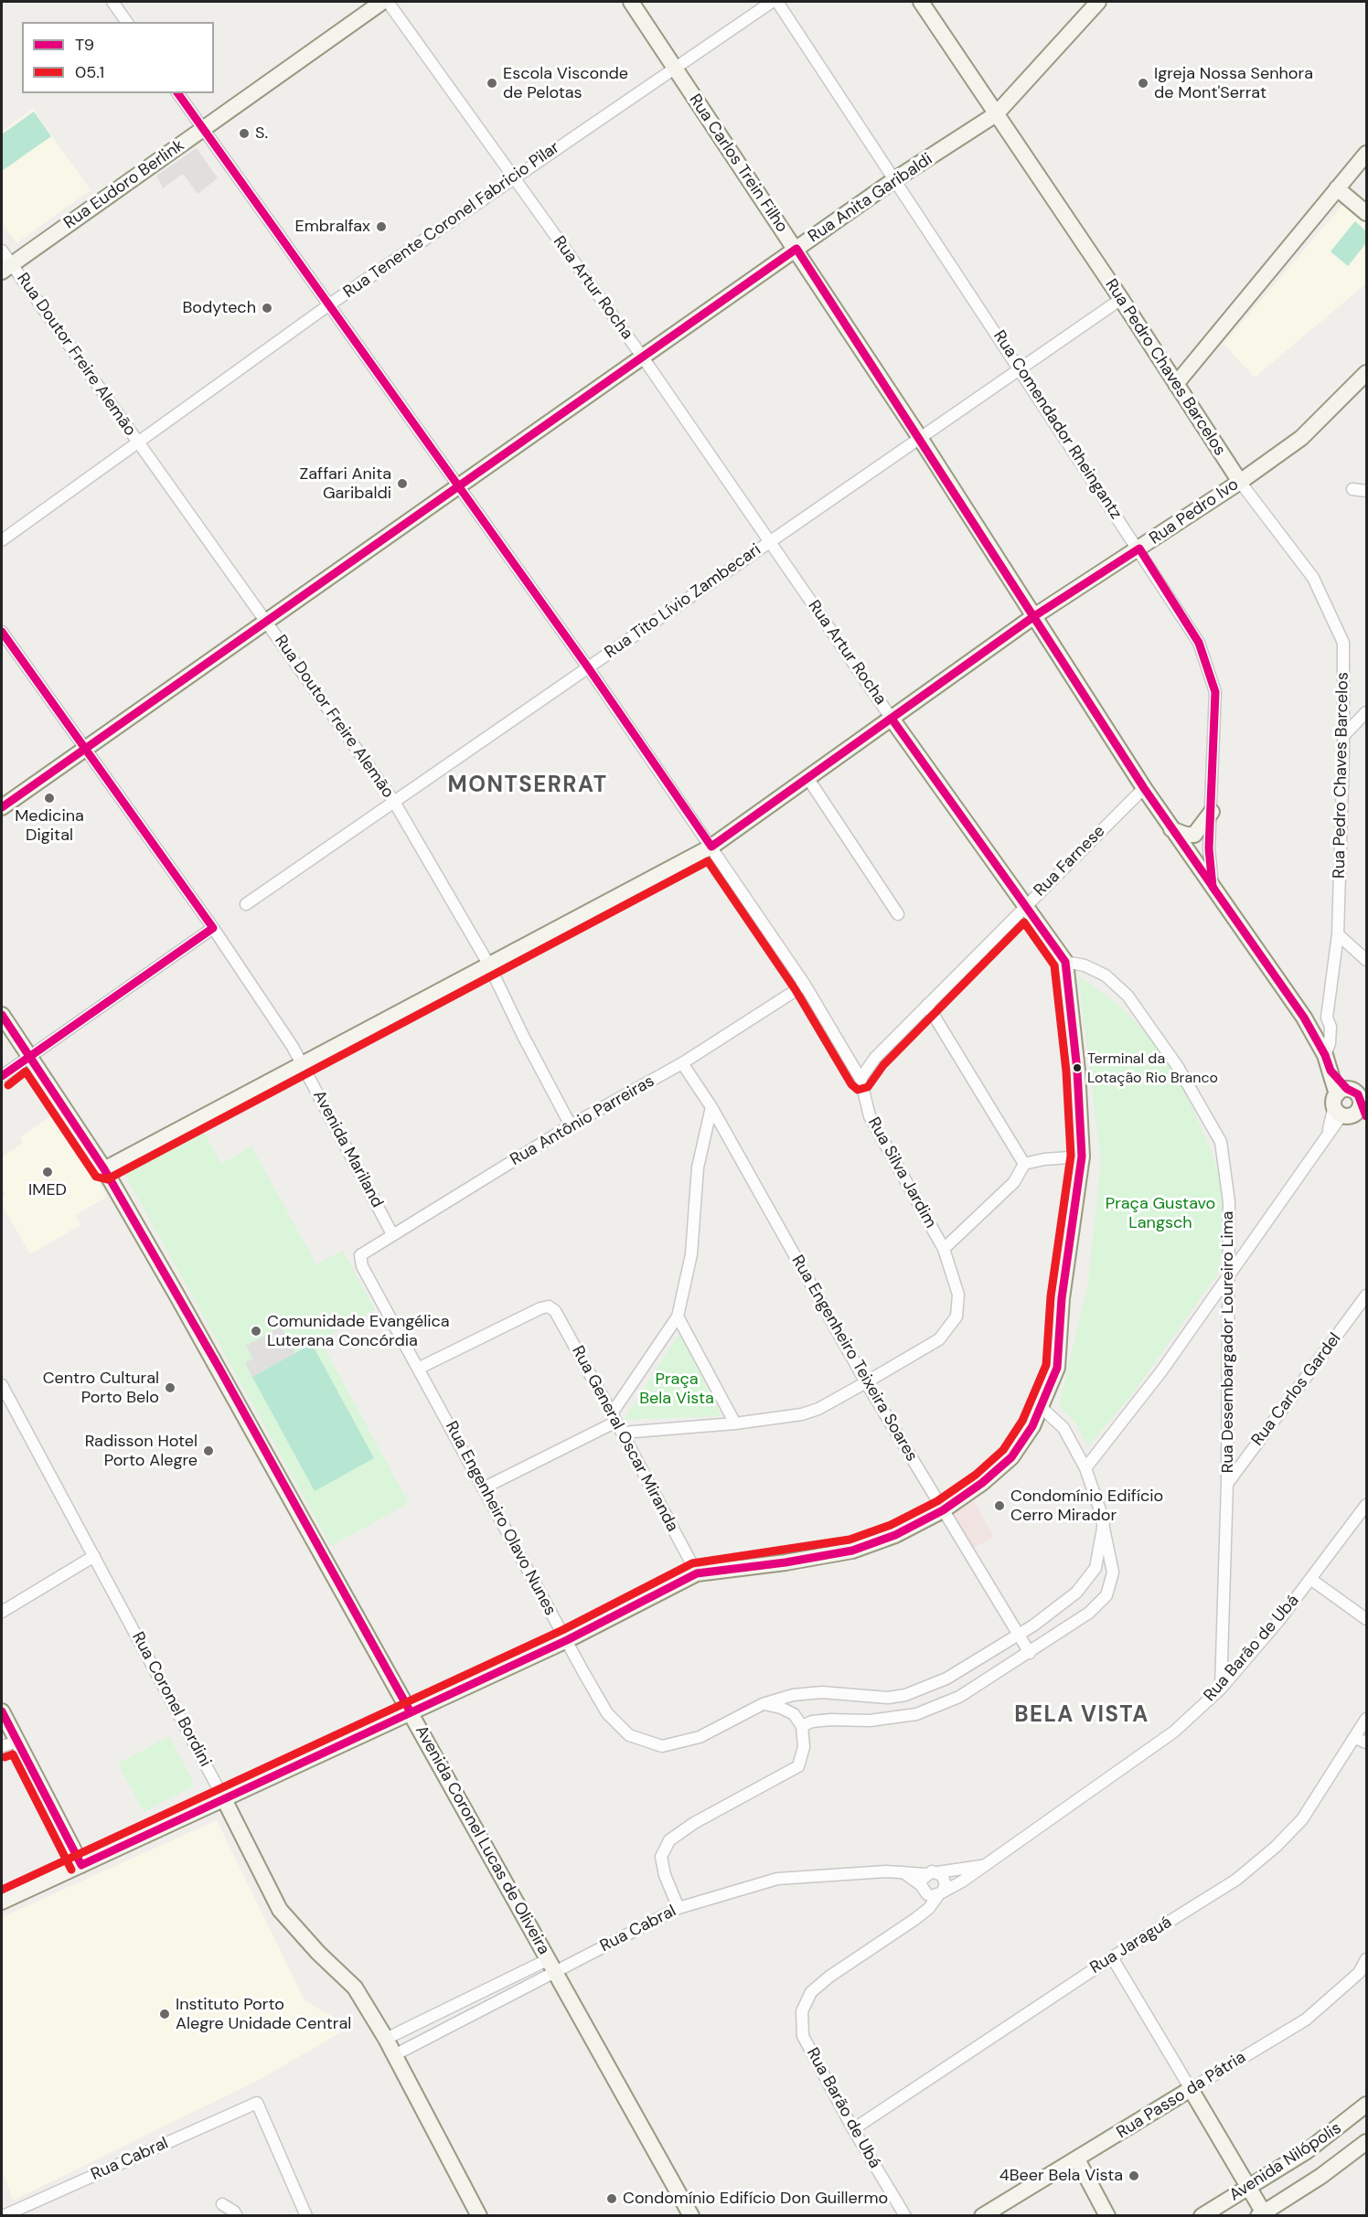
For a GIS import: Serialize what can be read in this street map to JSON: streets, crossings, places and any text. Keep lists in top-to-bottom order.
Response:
{
  "streets": {
    "street": [
      "Rua Carlos Trein Filho",
      "Rua Eudoro Berlink",
      "Rua Anita Garibaldi",
      "Rua Tenente Coronel Fabricio Pilar",
      "Rua Artur Rocha",
      "Rua Doutor Freire Alemão",
      "Rua Pedro Chaves Barcelos",
      "Rua Comendador Rheingantz",
      "Rua Pedro Ivo",
      "Rua Tito Lívio Zambecari",
      "Rua Farnese",
      "Rua Antônio Parreiras",
      "Avenida Mariland",
      "Rua Silva Jardim",
      "Rua Desembargador Loureiro Lima",
      "Rua Engenheiro Teixeira Soares",
      "Rua Carlos Gardel",
      "Rua General Oscar Miranda",
      "Rua Engenheiro Olavo Nunes",
      "Rua Barão de Ubá",
      "Rua Coronel Bordini",
      "Avenida Coronel Lucas de Oliveira",
      "Rua Cabral",
      "Rua Jaraguá",
      "Rua Passo da Pátria",
      "Avenida Nilópolis"
    ]
  },
  "crossings": [
    ["Rua Carlos Trein Filho", "Rua Anita Garibaldi"],
    ["Rua Carlos Trein Filho", "Rua Tenente Coronel Fabricio Pilar"],
    ["Rua Carlos Trein Filho", "Rua Pedro Chaves Barcelos"],
    ["Rua Carlos Trein Filho", "Rua Comendador Rheingantz"],
    ["Rua Carlos Trein Filho", "Rua Pedro Ivo"],
    ["Rua Carlos Trein Filho", "Rua Tito Lívio Zambecari"],
    ["Rua Carlos Trein Filho", "Rua Farnese"],
    ["Rua Eudoro Berlink", "Rua Doutor Freire Alemão"],
    ["Rua Eudoro Berlink", "Rua Silva Jardim"],
    ["Rua Anita Garibaldi", "Rua Artur Rocha"],
    ["Rua Anita Garibaldi", "Rua Doutor Freire Alemão"],
    ["Rua Anita Garibaldi", "Rua Pedro Chaves Barcelos"],
    ["Rua Anita Garibaldi", "Rua Comendador Rheingantz"],
    ["Rua Anita Garibaldi", "Avenida Mariland"],
    ["Rua Anita Garibaldi", "Rua Silva Jardim"],
    ["Rua Tenente Coronel Fabricio Pilar", "Rua Artur Rocha"],
    ["Rua Tenente Coronel Fabricio Pilar", "Rua Doutor Freire Alemão"],
    ["Rua Tenente Coronel Fabricio Pilar", "Rua Silva Jardim"],
    ["Rua Artur Rocha", "Rua Pedro Ivo"],
    ["Rua Artur Rocha", "Rua Tito Lívio Zambecari"],
    ["Rua Artur Rocha", "Rua Farnese"],
    ["Rua Artur Rocha", "Rua Desembargador Loureiro Lima"],
    ["Rua Artur Rocha", "Rua Engenheiro Teixeira Soares"],
    ["Rua Artur Rocha", "Rua General Oscar Miranda"],
    ["Rua Doutor Freire Alemão", "Rua Pedro Ivo"],
    ["Rua Doutor Freire Alemão", "Rua Tito Lívio Zambecari"],
    ["Rua Doutor Freire Alemão", "Rua Antônio Parreiras"],
    ["Rua Pedro Chaves Barcelos", "Rua Pedro Ivo"],
    ["Rua Pedro Chaves Barcelos", "Rua Tito Lívio Zambecari"],
    ["Rua Comendador Rheingantz", "Rua Pedro Ivo"],
    ["Rua Comendador Rheingantz", "Rua Tito Lívio Zambecari"],
    ["Rua Pedro Ivo", "Avenida Mariland"],
    ["Rua Pedro Ivo", "Rua Silva Jardim"],
    ["Rua Pedro Ivo", "Avenida Coronel Lucas de Oliveira"],
    ["Rua Tito Lívio Zambecari", "Rua Silva Jardim"],
    ["Rua Farnese", "Rua Silva Jardim"],
    ["Rua Antônio Parreiras", "Avenida Mariland"],
    ["Rua Antônio Parreiras", "Rua Silva Jardim"],
    ["Rua Antônio Parreiras", "Rua Engenheiro Teixeira Soares"],
    ["Rua Antônio Parreiras", "Rua Engenheiro Olavo Nunes"],
    ["Rua Silva Jardim", "Rua Engenheiro Teixeira Soares"],
    ["Rua Silva Jardim", "Rua General Oscar Miranda"],
    ["Rua Desembargador Loureiro Lima", "Rua Carlos Gardel"],
    ["Rua Desembargador Loureiro Lima", "Rua Barão de Ubá"],
    ["Rua Engenheiro Teixeira Soares", "Rua Engenheiro Olavo Nunes"],
    ["Rua General Oscar Miranda", "Rua Engenheiro Olavo Nunes"],
    ["Rua Barão de Ubá", "Rua Cabral"],
    ["Rua Barão de Ubá", "Rua Jaraguá"],
    ["Rua Coronel Bordini", "Rua Cabral"],
    ["Avenida Coronel Lucas de Oliveira", "Rua Cabral"]
  ],
  "districts": ["MONTSERRAT", "BELA VISTA"],
  "parks": ["Praça Gustavo Langsch", "Praça Bela Vista"],
  "places": [
    "Escola Visconde de Pelotas",
    "Igreja Nossa Senhora de Mont'Serrat",
    "S.",
    "Embralfax",
    "Bodytech",
    "Zaffari Anita Garibaldi",
    "Medicina Digital",
    "Terminal da Lotação Rio Branco",
    "IMED",
    "Comunidade Evangélica Luterana Concórdia",
    "Centro Cultural Porto Belo",
    "Radisson Hotel Porto Alegre",
    "Condomínio Edifício Cerro Mirador",
    "Instituto Porto Alegre Unidade Central",
    "4Beer Bela Vista",
    "Condomínio Edifício Don Guillermo"
  ],
  "lines": ["transit line T9", "transit line 05.1"],
  "legend": ["T9", "05.1"]
}
